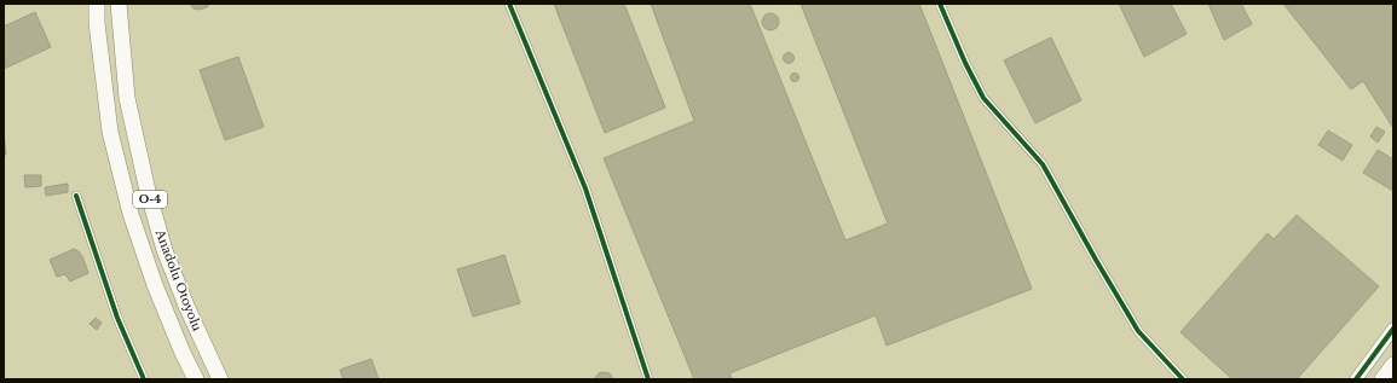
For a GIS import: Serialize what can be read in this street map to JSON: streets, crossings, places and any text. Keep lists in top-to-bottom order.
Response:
{
  "streets": {
    "highway": ["O-4", "Anadolu Otoyolu"]
  }
}
